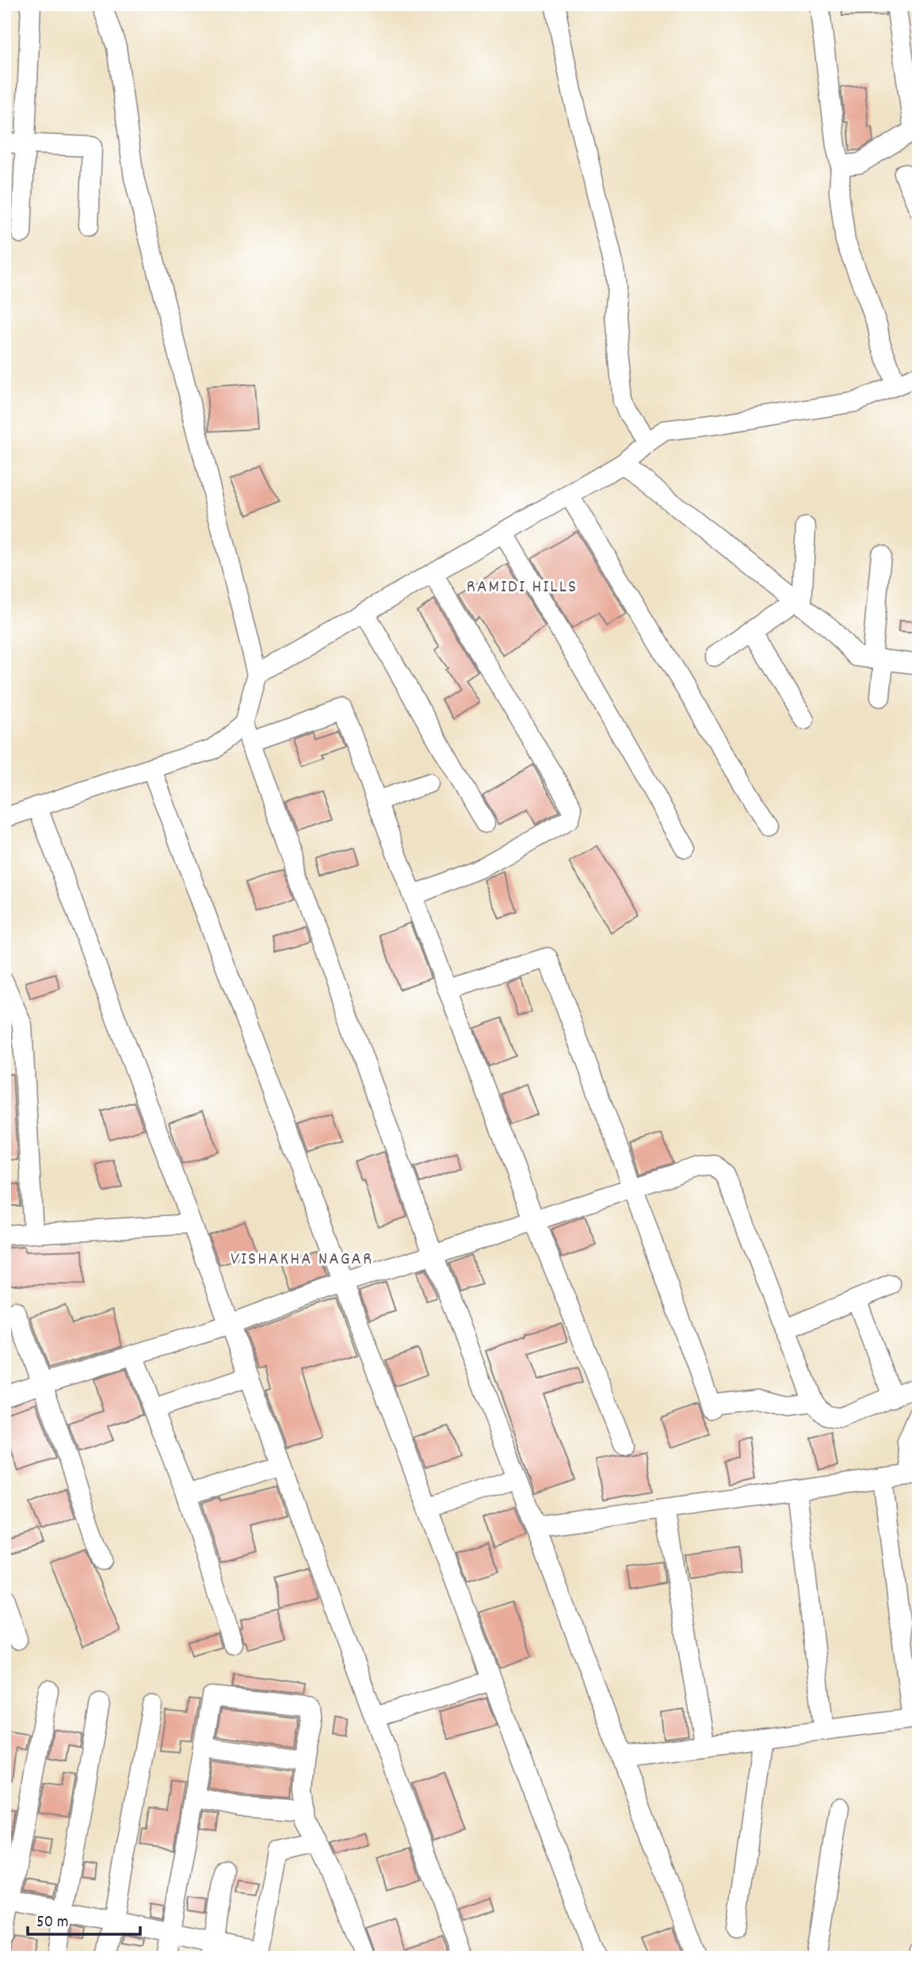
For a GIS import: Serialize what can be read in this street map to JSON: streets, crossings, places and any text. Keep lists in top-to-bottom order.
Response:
{
  "districts": ["RAMIDI HILLS", "VISHAKHA NAGAR"],
  "scale_bar": "50 m"
}
